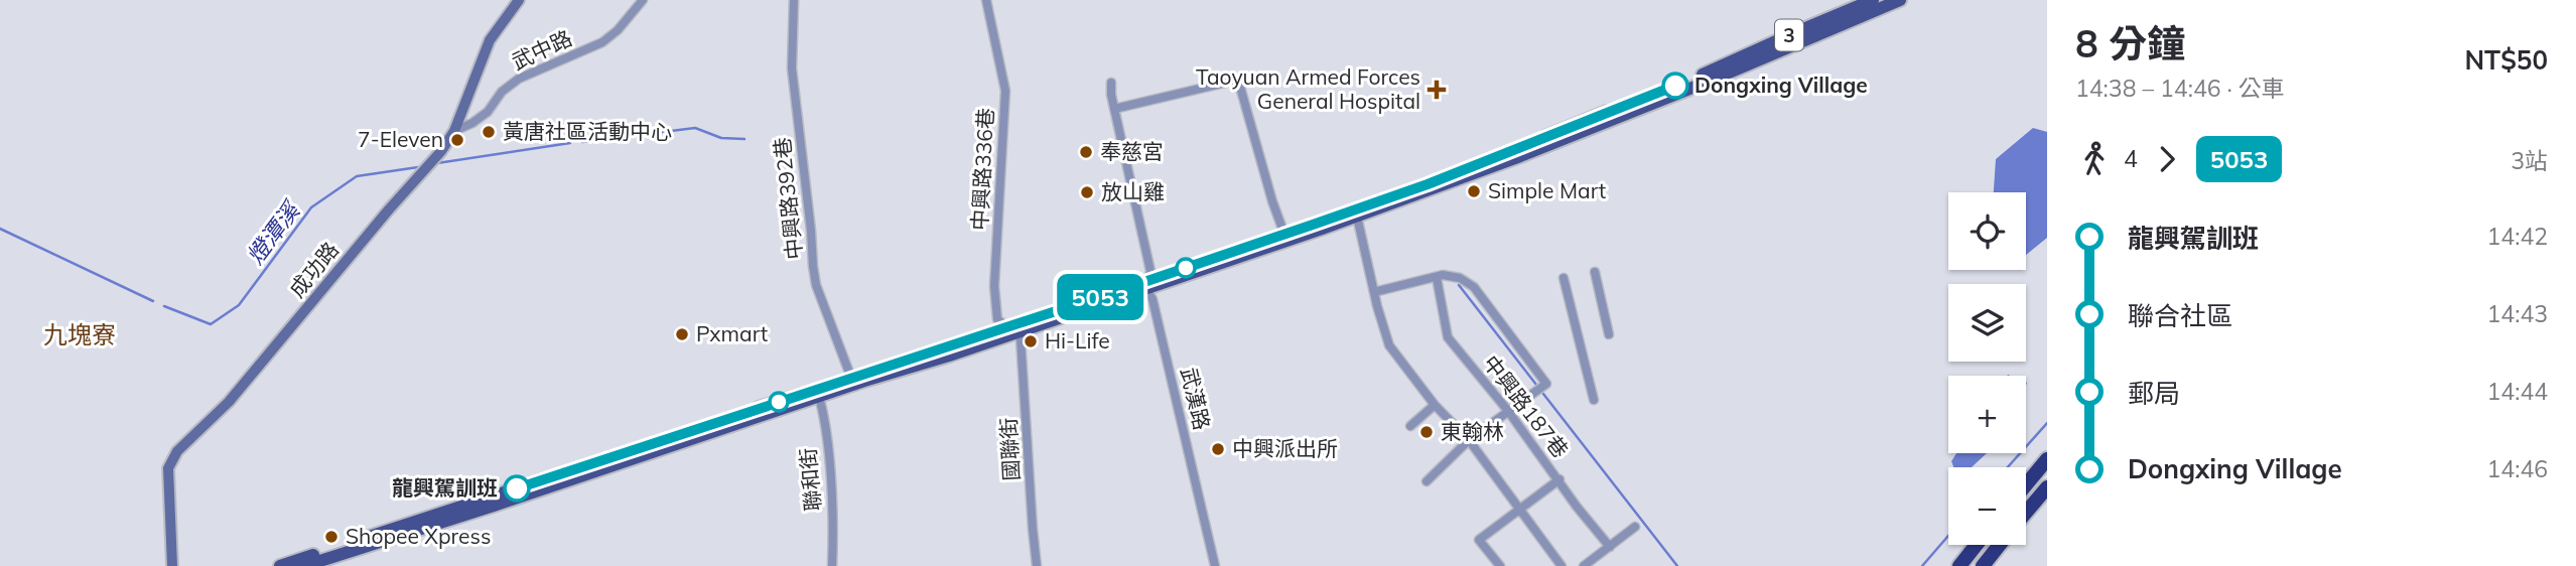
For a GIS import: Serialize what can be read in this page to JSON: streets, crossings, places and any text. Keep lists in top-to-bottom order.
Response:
{
  "streets": {
    "main road": ["3"],
    "street": [
      "武中路",
      "中興路336巷",
      "中興路392巷",
      "成功路",
      "武漢路",
      "中興路187巷",
      "國聯街",
      "聯和街"
    ]
  },
  "crossings": [
    ["3", "中興路336巷"],
    ["3", "中興路392巷"],
    ["3", "武漢路"],
    ["3", "國聯街"],
    ["3", "聯和街"],
    ["武中路", "成功路"],
    ["中興路336巷", "國聯街"]
  ],
  "districts": ["九塊寮"],
  "water": ["燈潭溪"],
  "places": {
    "other": [
      "Dongxing Village",
      "黃唐社區活動中心",
      "7-Eleven",
      "奉慈宮",
      "Simple Mart",
      "放山雞",
      "Pxmart",
      "Hi-Life",
      "東翰林",
      "中興派出所",
      "龍興駕訓班",
      "Shopee Xpress"
    ],
    "health": ["Taoyuan Armed Forces General Hospital"]
  },
  "lines": ["bus line 5053"],
  "page": {
    "on_map": "5053",
    "heading": ["8 分鐘", "14:38 – 14:46 · 公車", "NT$50"],
    "legs": ["4", "5053", "3站"],
    "map_buttons": ["+", "−"],
    "list": [
      {
        "name": "龍興駕訓班",
        "value": "14:42"
      },
      {
        "name": "聯合社區",
        "value": "14:43"
      },
      {
        "name": "郵局",
        "value": "14:44"
      },
      {
        "name": "Dongxing Village",
        "value": "14:46"
      }
    ]
  }
}
